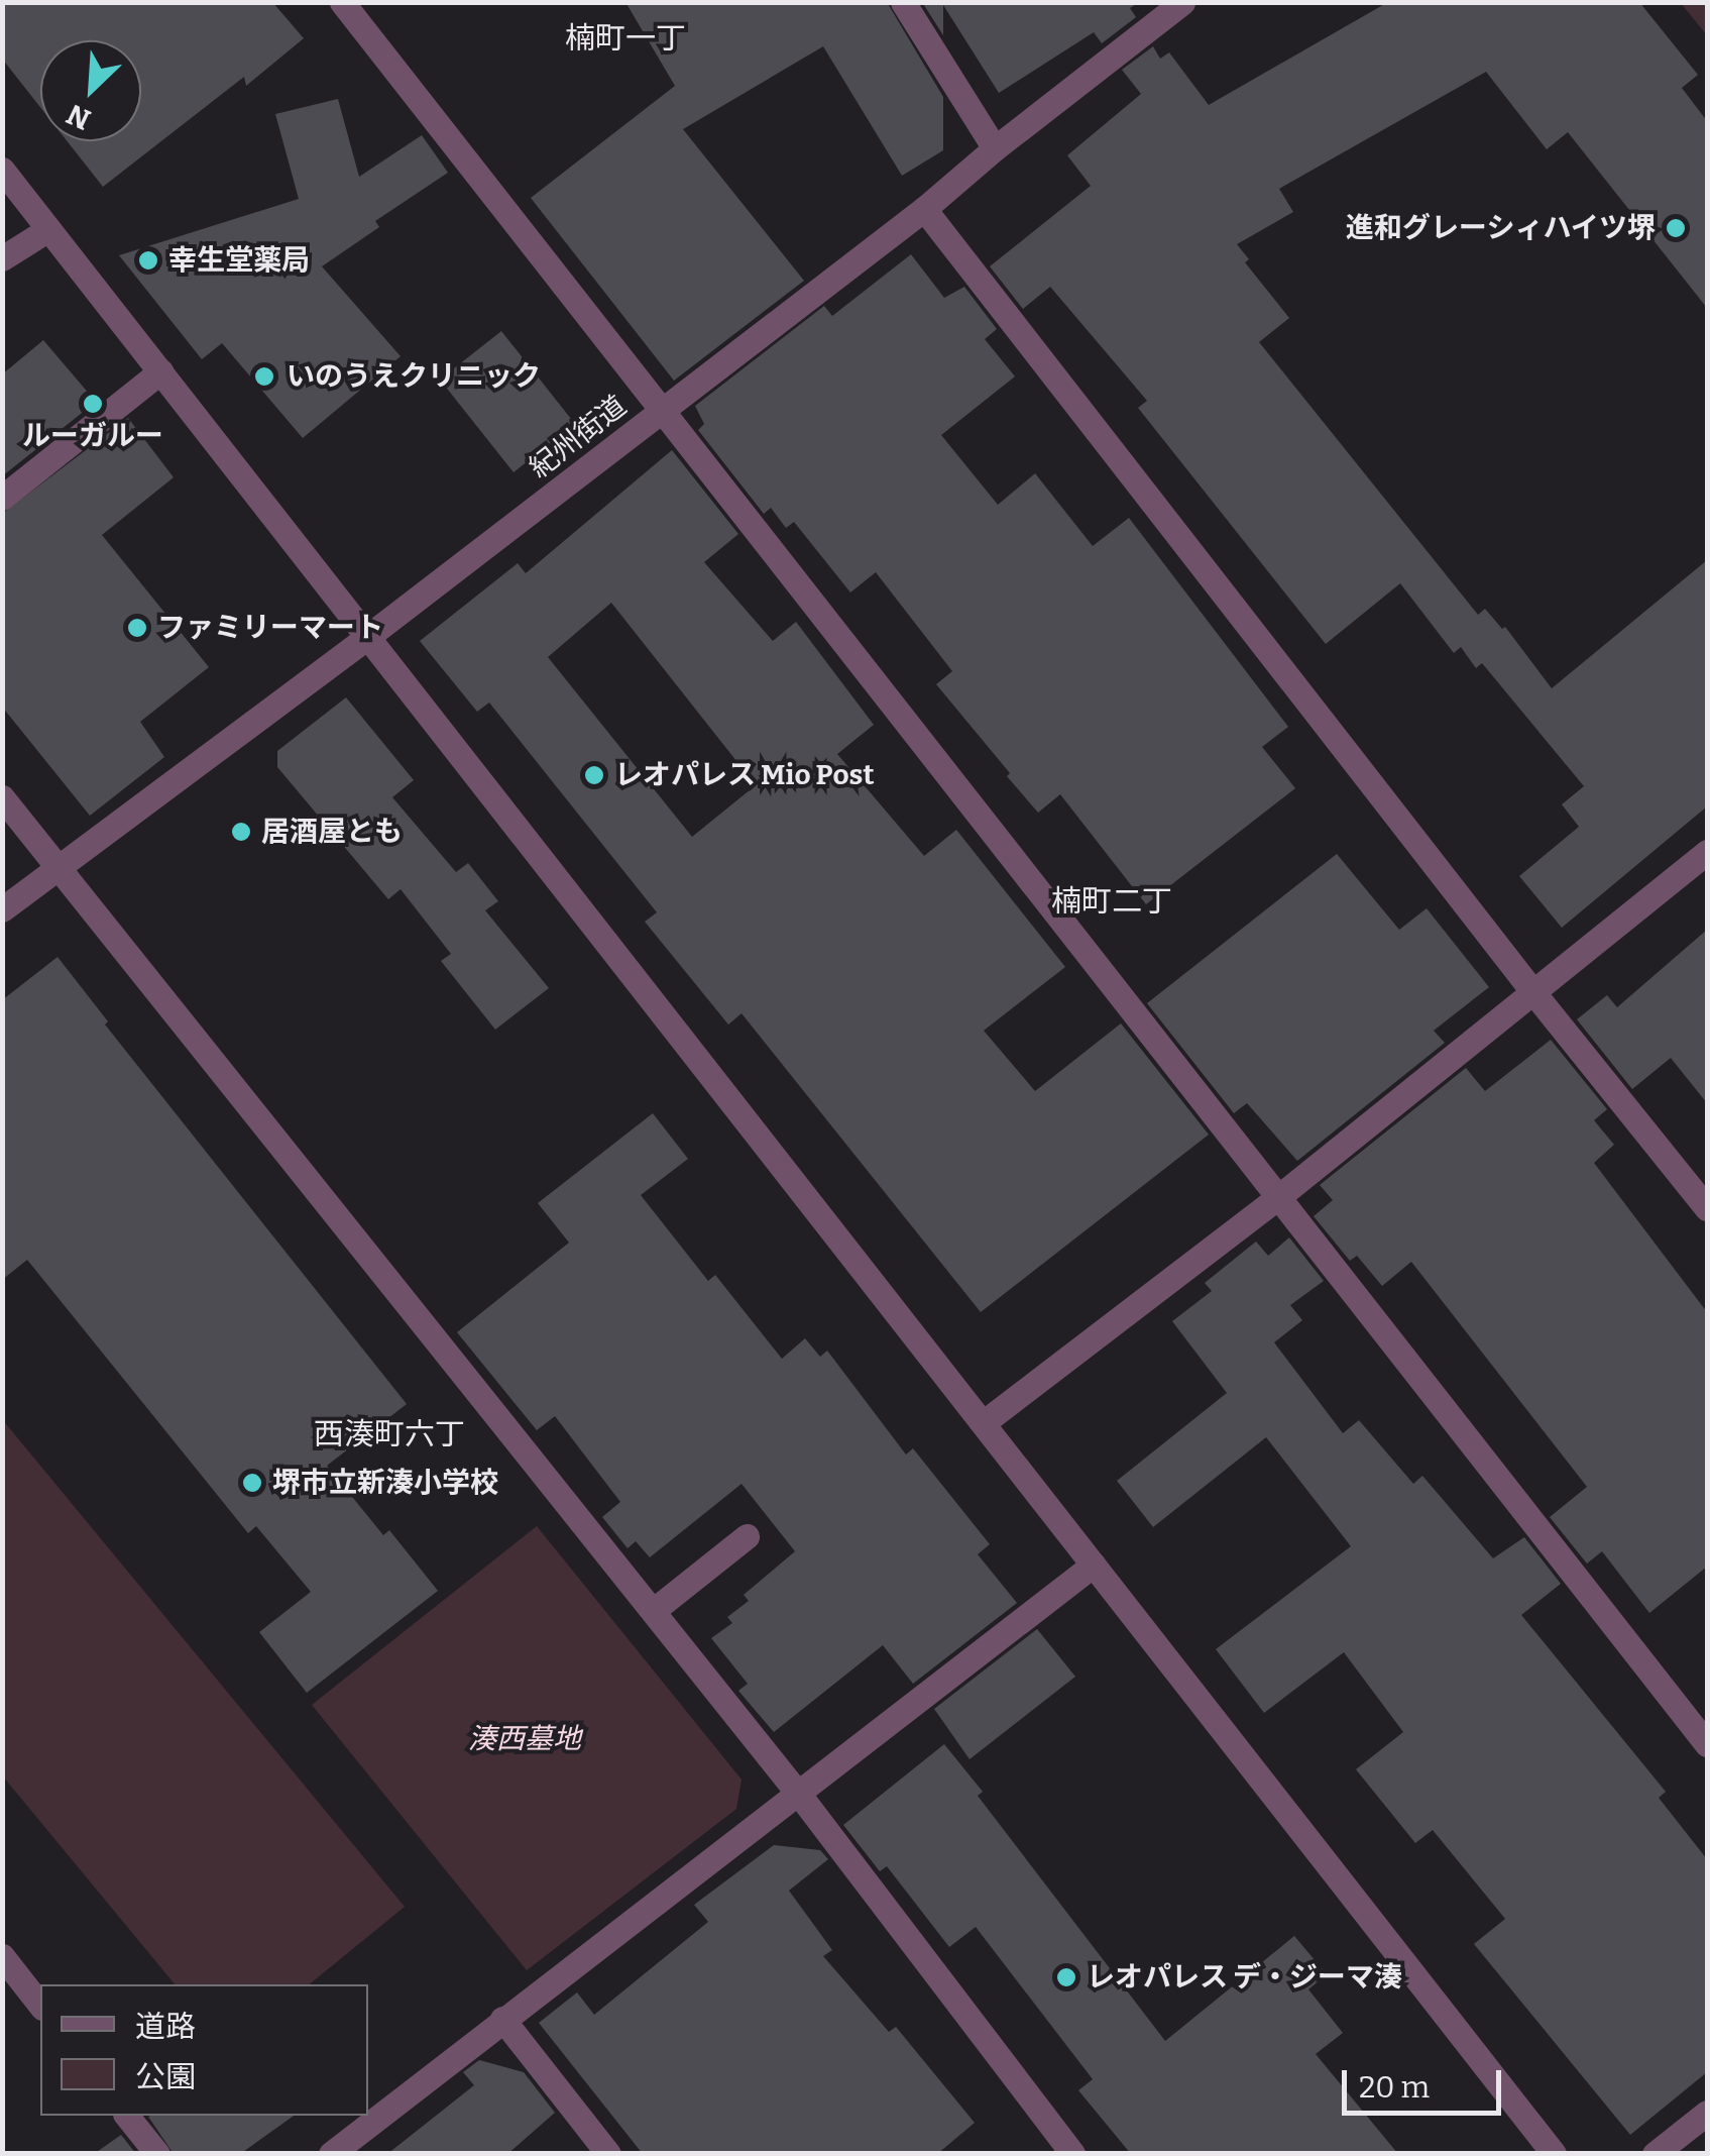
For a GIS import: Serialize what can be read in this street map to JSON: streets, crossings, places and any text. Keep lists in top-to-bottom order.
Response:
{
  "streets": {
    "street": ["紀州街道"]
  },
  "districts": ["楠町一丁", "楠町二丁", "西湊町六丁"],
  "parks": ["湊西墓地"],
  "places": [
    "進和グレーシィハイツ堺",
    "幸生堂薬局",
    "いのうえクリニック",
    "ルーガルー",
    "ファミリーマート",
    "レオパレス Mio Post",
    "居酒屋とも",
    "堺市立新湊小学校",
    "レオパレス デ・ジーマ湊"
  ],
  "legend": ["道路", "公園"],
  "scale_bar": "20 m",
  "north": "bottom left"
}
